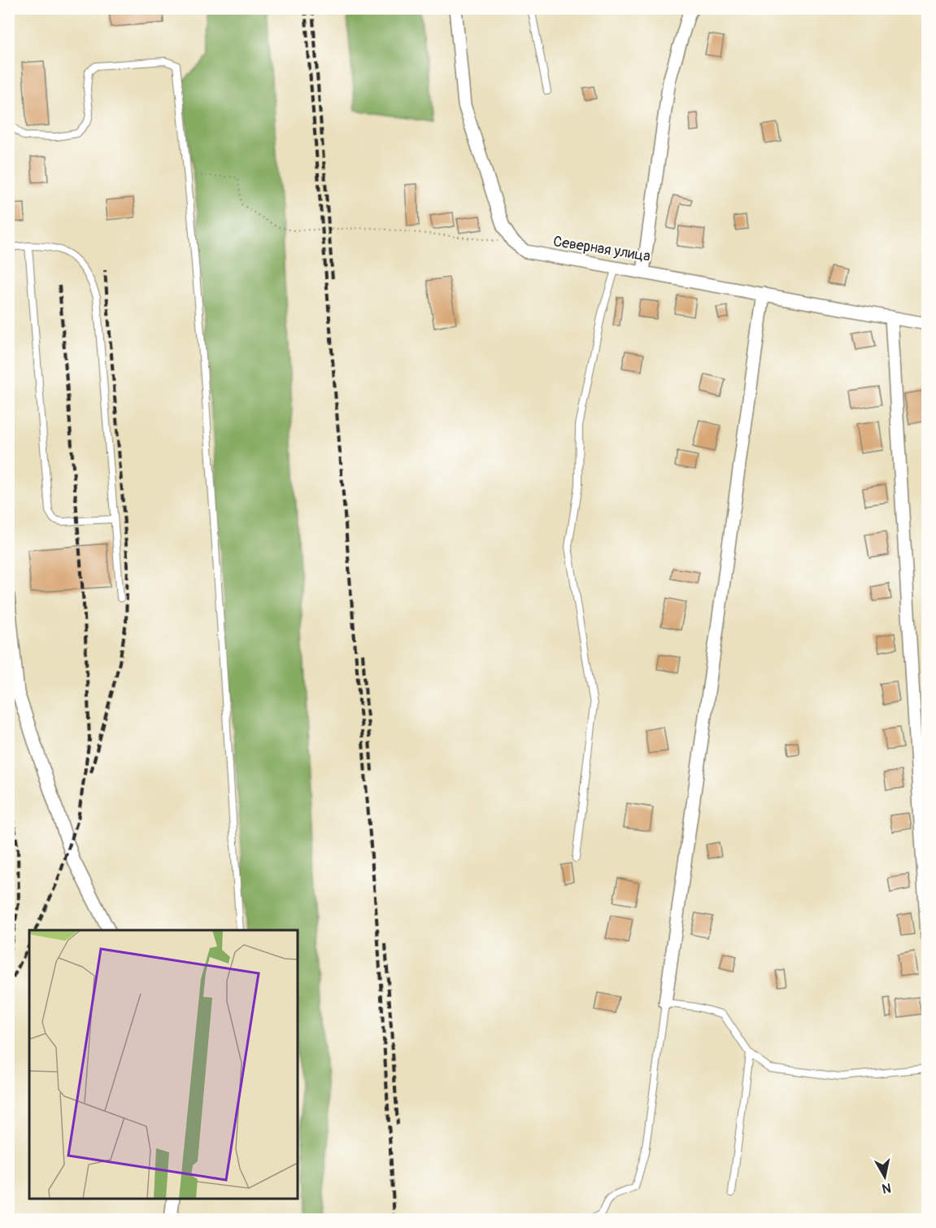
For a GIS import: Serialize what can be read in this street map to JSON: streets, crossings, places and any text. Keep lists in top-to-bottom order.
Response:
{
  "streets": {
    "street": ["Северная улица"]
  },
  "north": "bottom"
}
